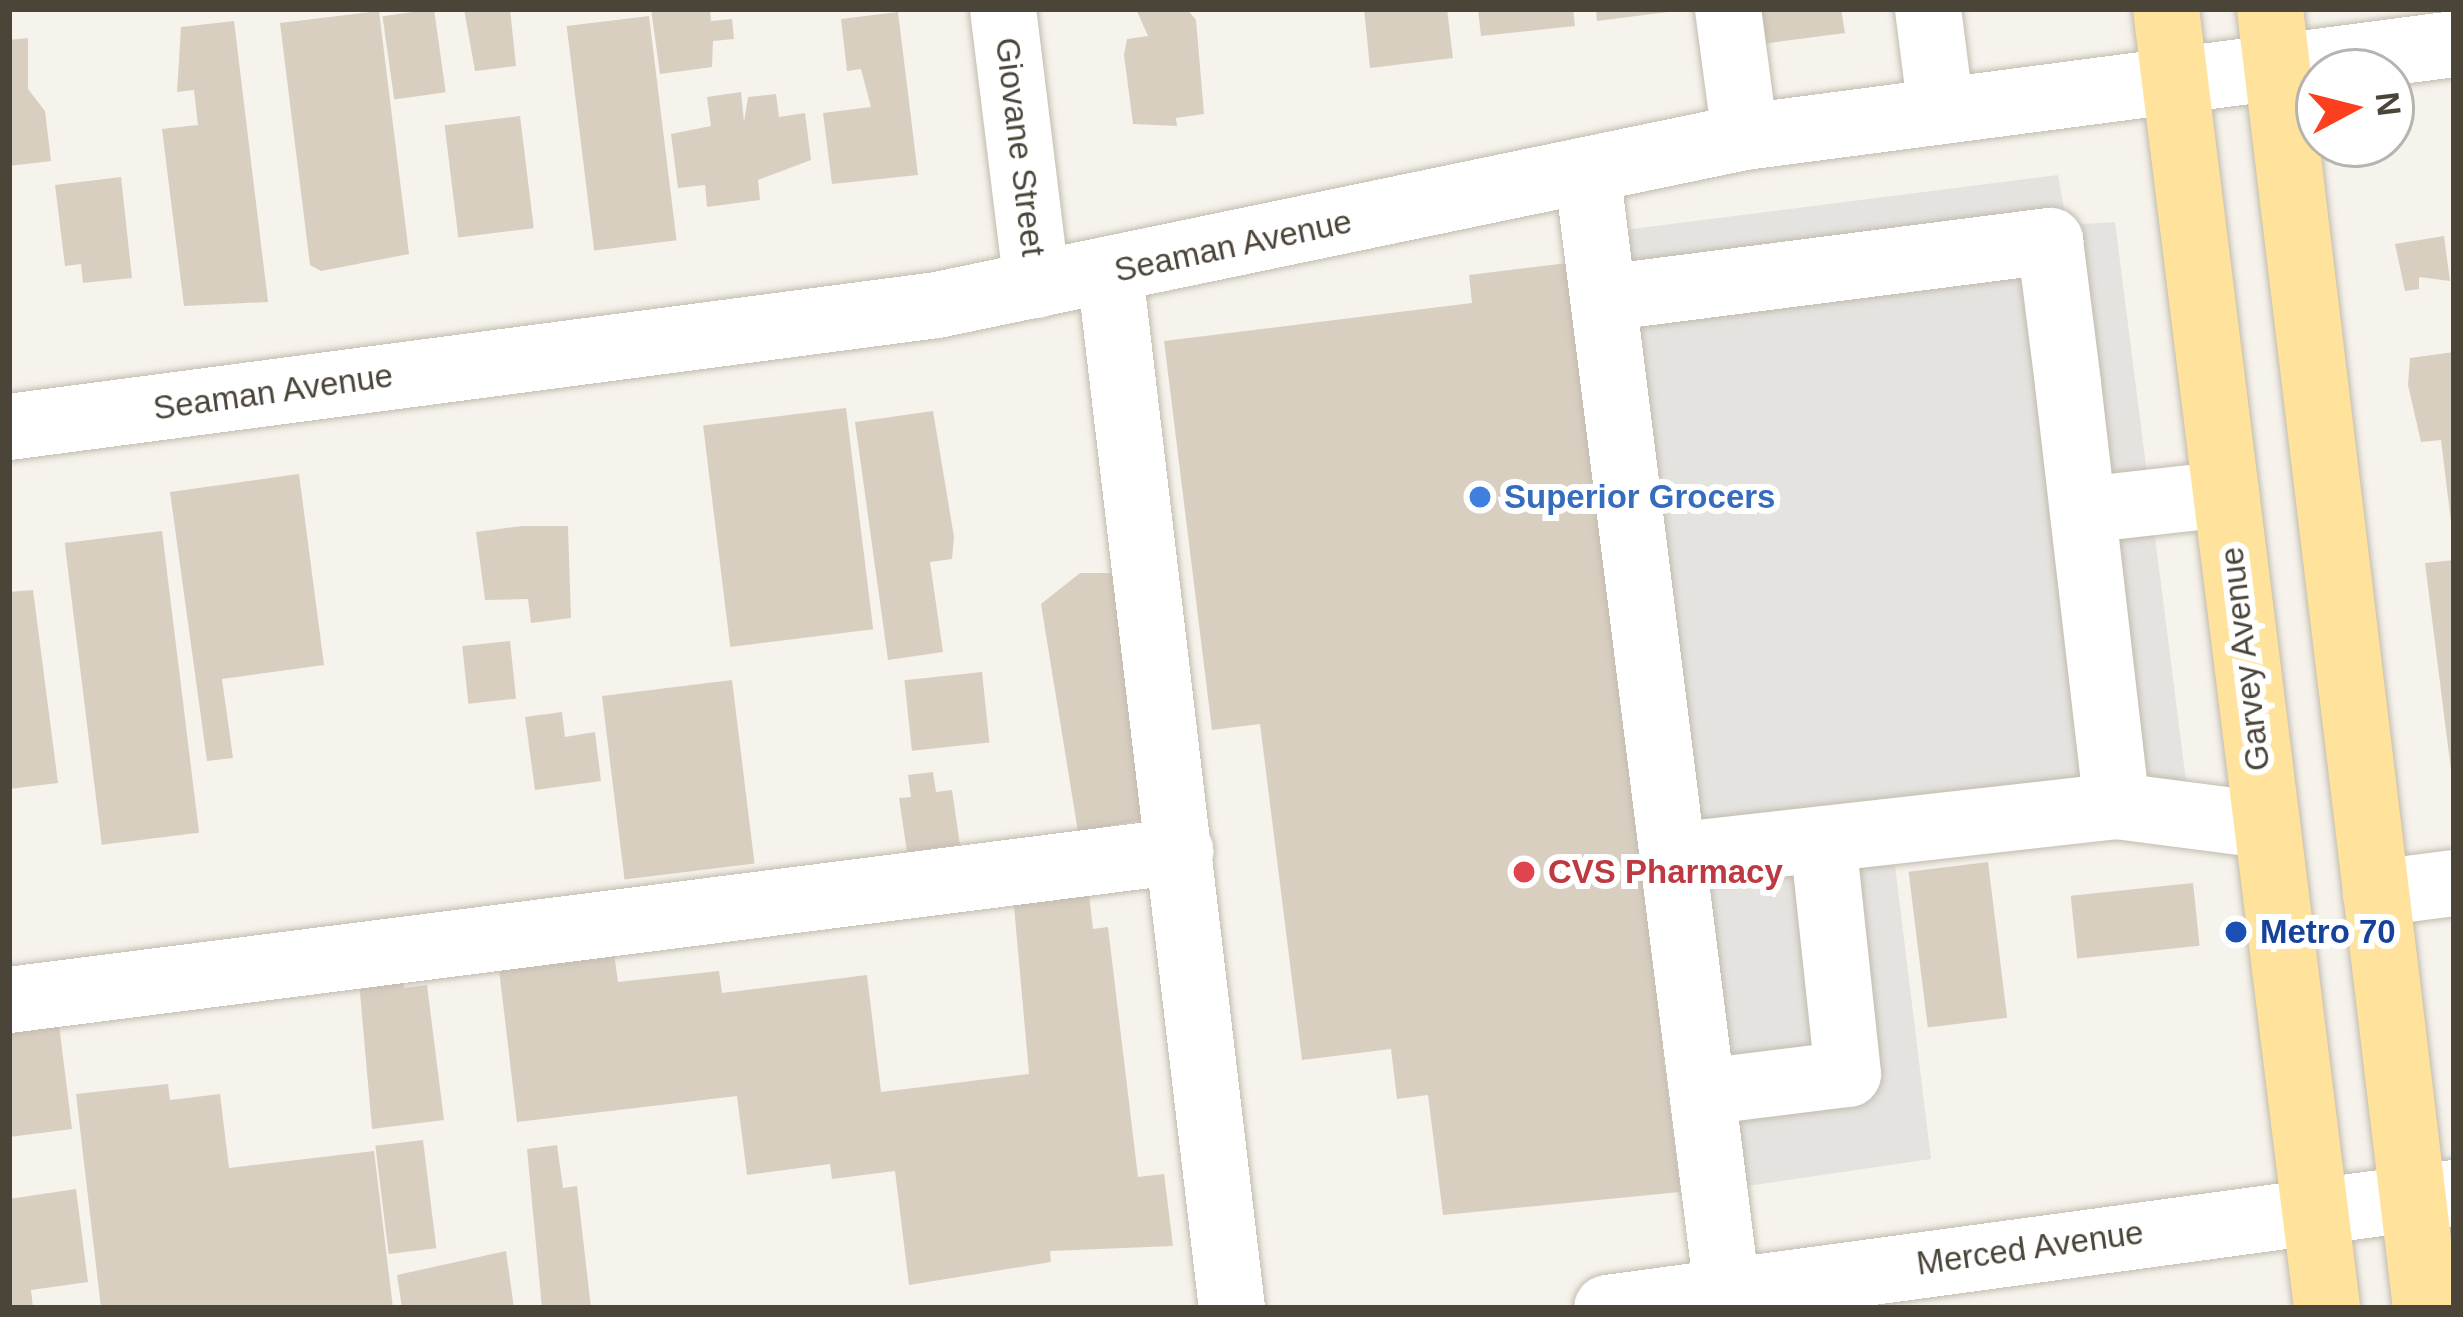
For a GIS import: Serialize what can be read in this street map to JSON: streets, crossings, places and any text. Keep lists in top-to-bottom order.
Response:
{
  "streets": {
    "main road": ["Garvey Avenue"],
    "street": ["Giovane Street", "Seaman Avenue", "Merced Avenue"]
  },
  "crossings": [
    ["Giovane Street", "Seaman Avenue"],
    ["Seaman Avenue", "Garvey Avenue"],
    ["Garvey Avenue", "Merced Avenue"]
  ],
  "places": ["Superior Grocers", "CVS Pharmacy", "Metro 70"],
  "north": "right"
}
